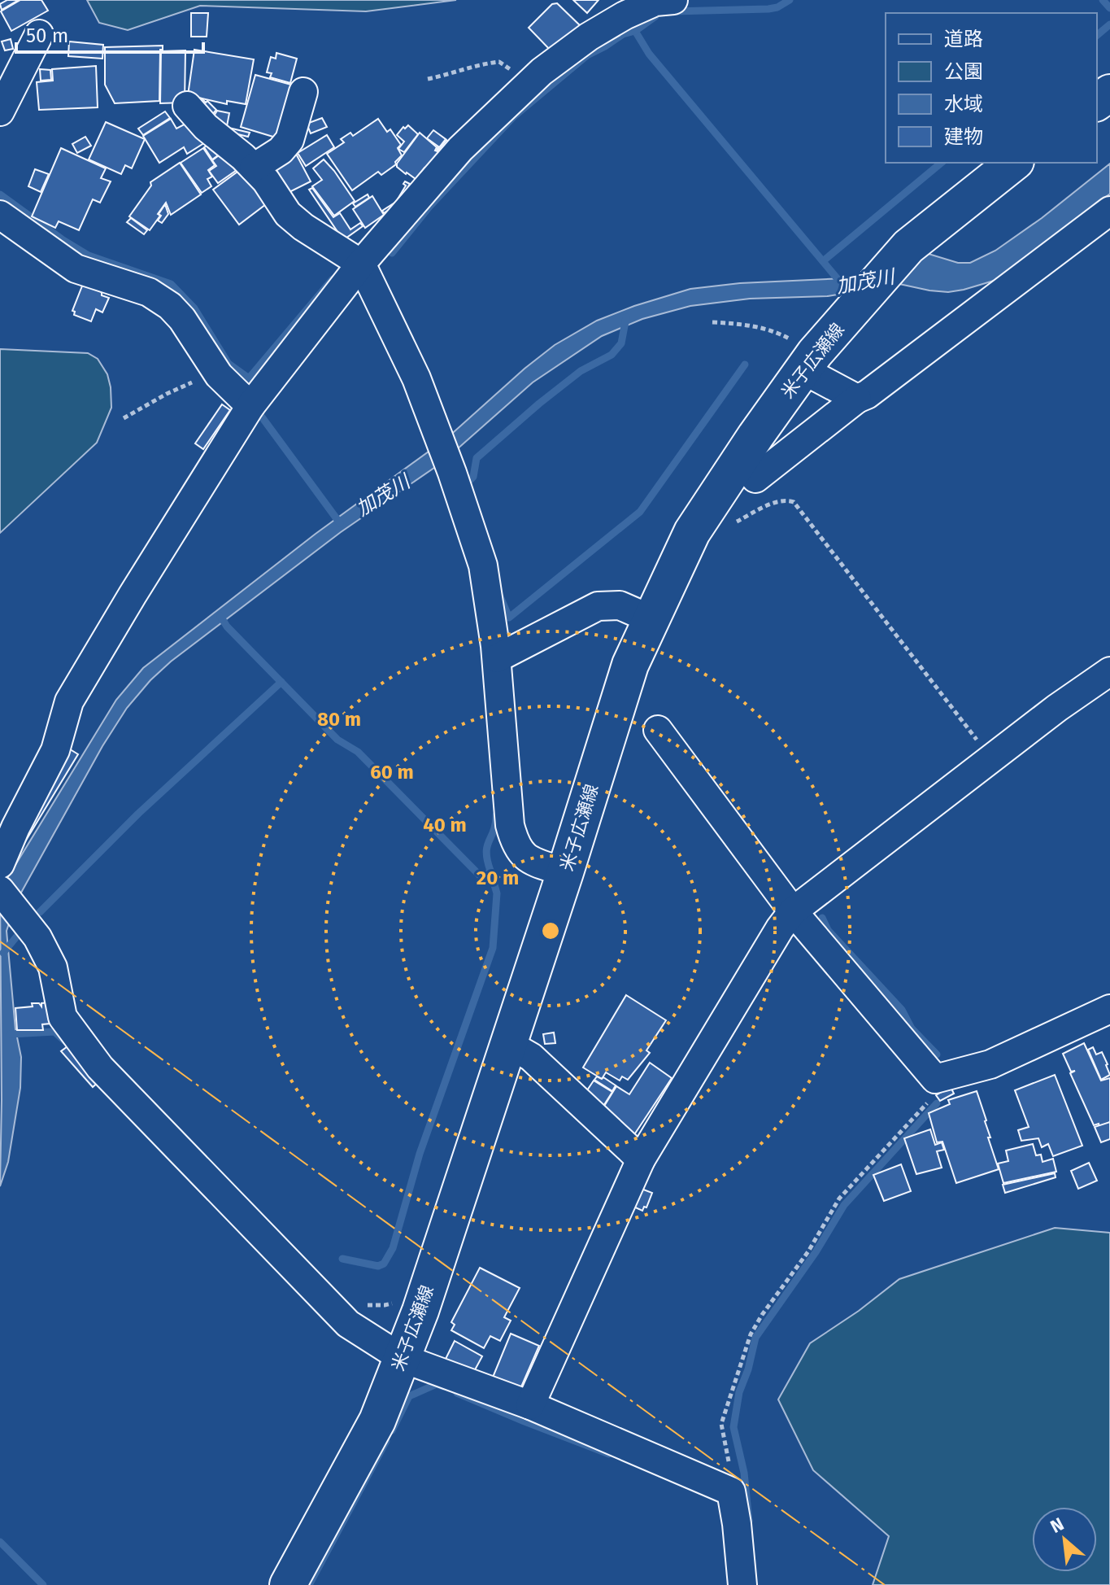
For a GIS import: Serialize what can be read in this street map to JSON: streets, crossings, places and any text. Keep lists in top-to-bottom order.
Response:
{
  "streets": {
    "main road": ["米子広瀬線"]
  },
  "water": ["加茂川"],
  "legend": [
    "道路",
    "公園",
    "水域",
    "建物"
  ],
  "scale_bar": "50 m",
  "north": "top left",
  "rings": [
    "80 m",
    "60 m",
    "40 m",
    "20 m"
  ]
}
